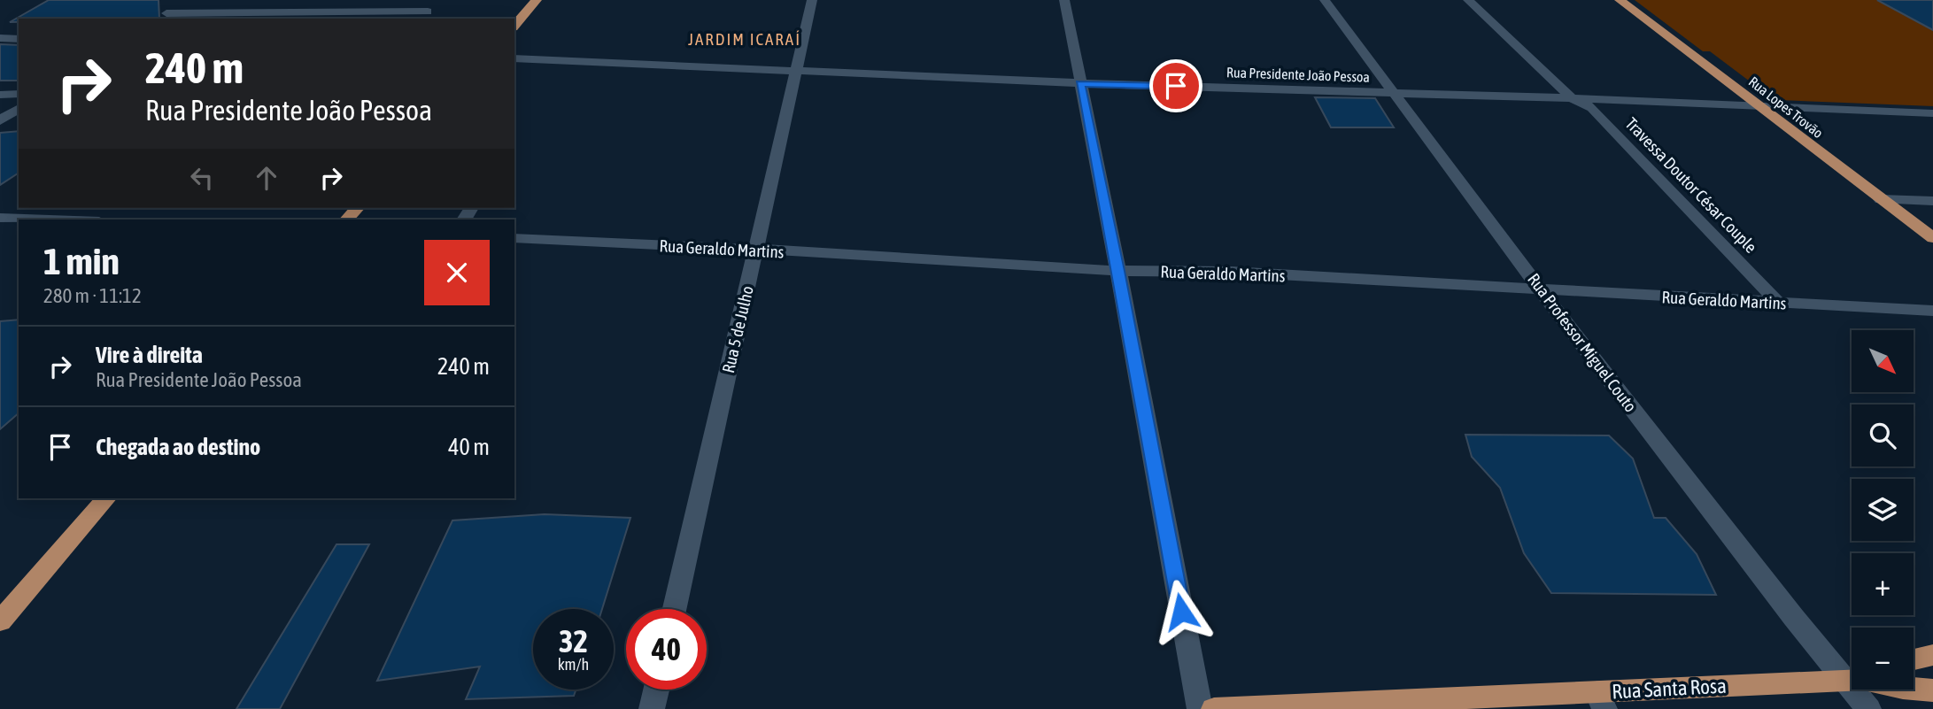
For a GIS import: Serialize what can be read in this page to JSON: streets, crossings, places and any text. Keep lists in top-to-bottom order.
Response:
{
  "streets": {
    "main road": ["Rua Lopes Trovão", "Rua Santa Rosa"],
    "street": [
      "Rua Presidente João Pessoa",
      "Travessa Doutor César Couple",
      "Rua Geraldo Martins",
      "Rua 5 de Julho",
      "Rua Professor Miguel Couto"
    ]
  },
  "crossings": [
    ["Rua Presidente João Pessoa", "Rua Lopes Trovão"],
    ["Rua Presidente João Pessoa", "Travessa Doutor César Couple"],
    ["Rua Presidente João Pessoa", "Rua 5 de Julho"],
    ["Rua Presidente João Pessoa", "Rua Professor Miguel Couto"],
    ["Travessa Doutor César Couple", "Rua Geraldo Martins"],
    ["Rua Geraldo Martins", "Rua 5 de Julho"],
    ["Rua Geraldo Martins", "Rua Professor Miguel Couto"]
  ],
  "districts": ["JARDIM ICARAÍ"],
  "north": "bottom right",
  "page": {
    "turn": ["240 m", "Rua Presidente João Pessoa"],
    "heading": ["1 min", "280 m · 11:12"],
    "list": [
      {
        "name": "Vire à direita",
        "note": "Rua Presidente João Pessoa",
        "value": "240 m"
      },
      {
        "name": "Chegada ao destino",
        "value": "40 m"
      }
    ],
    "map_buttons": ["+", "−"],
    "speed": "32 km/h",
    "limit": "40"
  }
}
